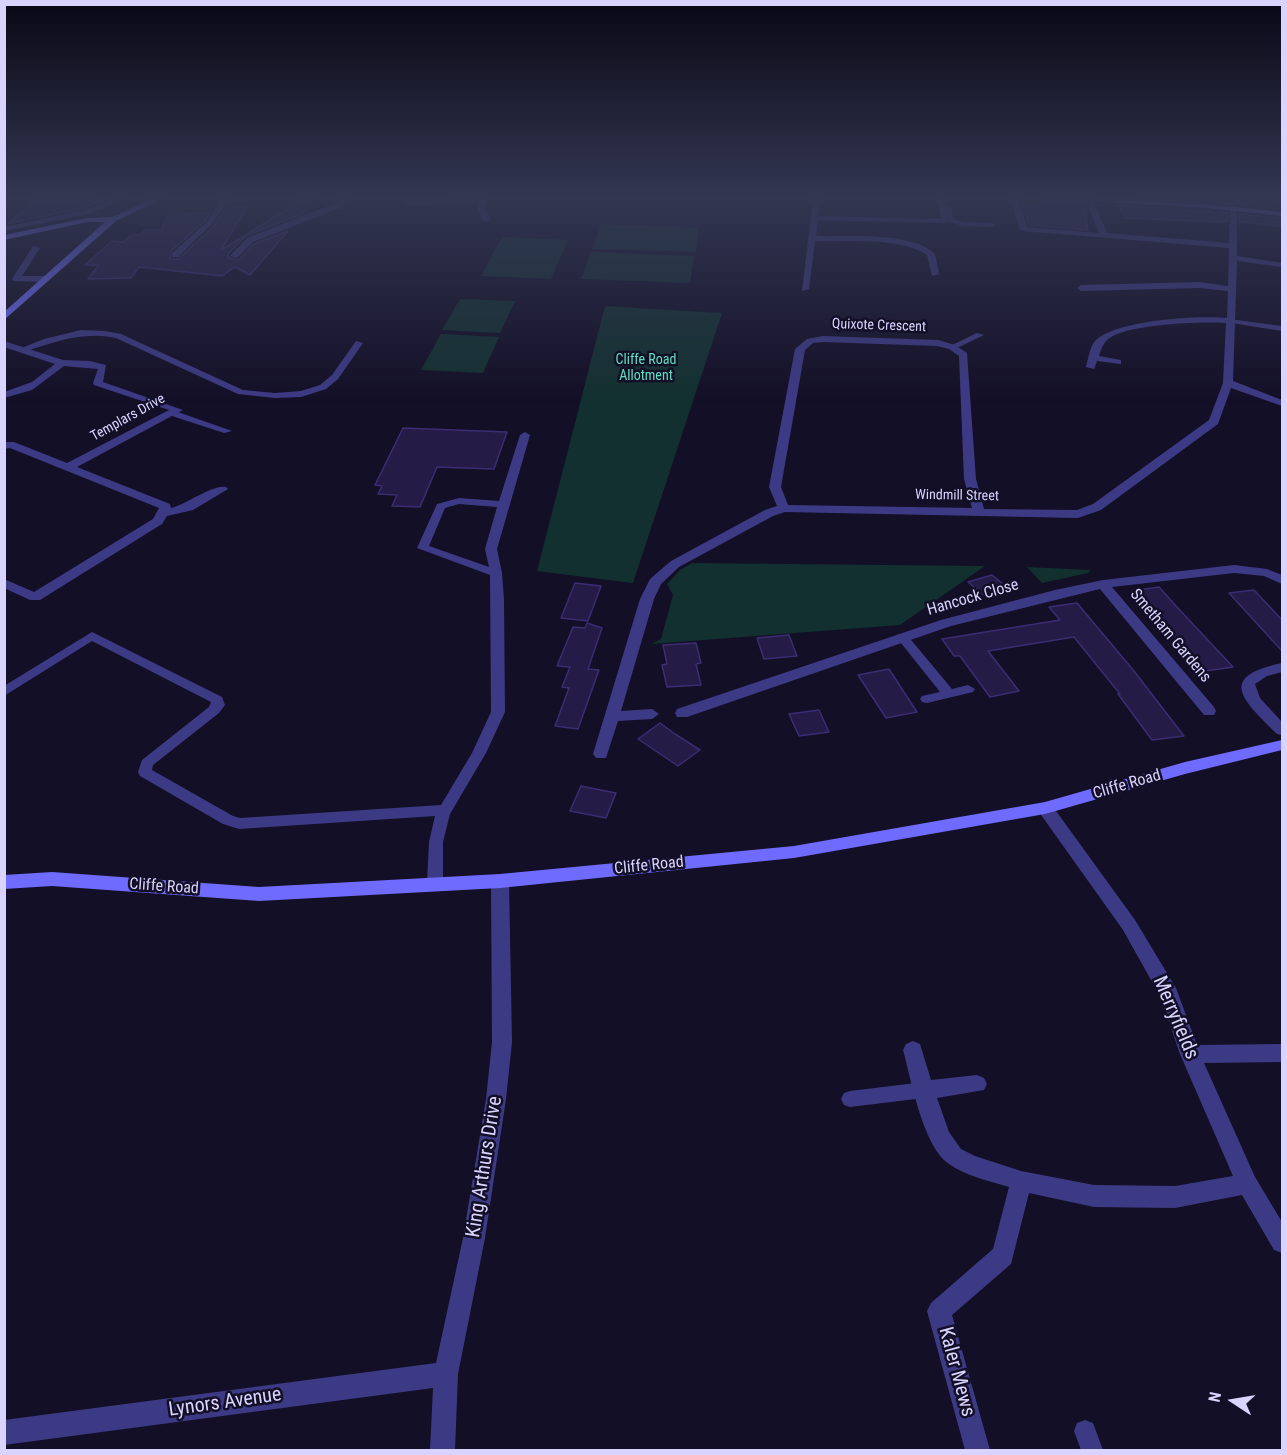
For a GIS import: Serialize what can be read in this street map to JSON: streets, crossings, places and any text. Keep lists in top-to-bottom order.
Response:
{
  "streets": {
    "street": [
      "Quixote Crescent",
      "Templars Drive",
      "Windmill Street",
      "Hancock Close",
      "Smetham Gardens",
      "Cliffe Road",
      "Merryfields",
      "King Arthurs Drive",
      "Kaler Mews",
      "Lynors Avenue"
    ]
  },
  "crossings": [
    ["Quixote Crescent", "Windmill Street"],
    ["Hancock Close", "Smetham Gardens"],
    ["Cliffe Road", "Merryfields"],
    ["Cliffe Road", "King Arthurs Drive"],
    ["King Arthurs Drive", "Lynors Avenue"]
  ],
  "parks": ["Cliffe Road Allotment"],
  "north": "left"
}
